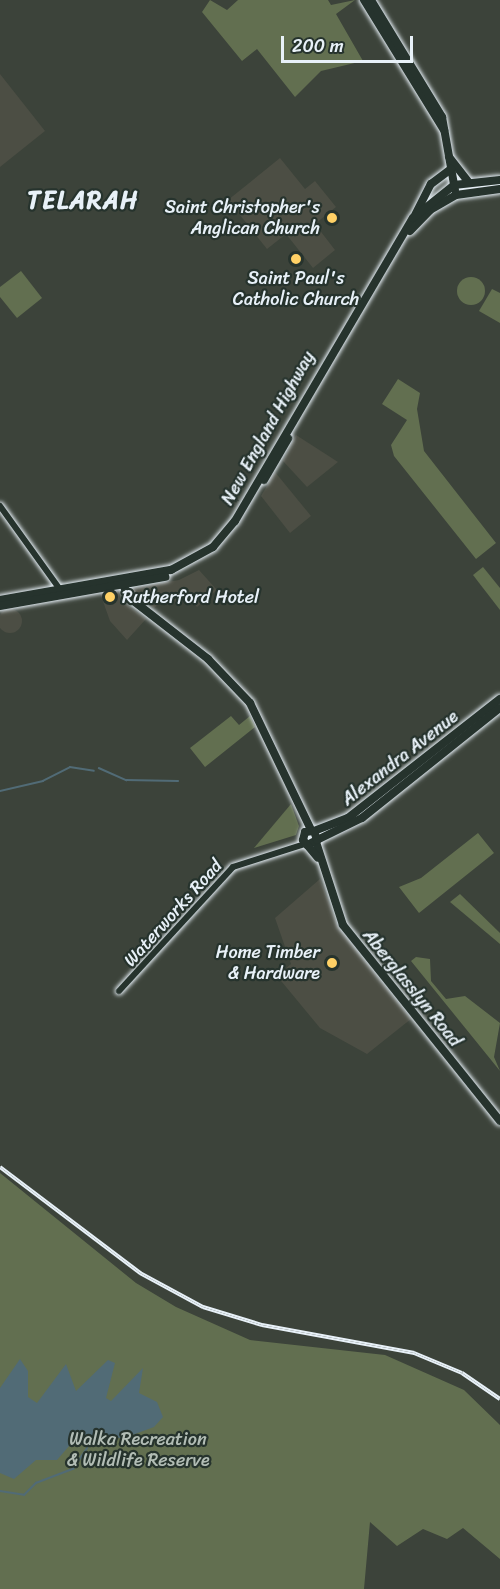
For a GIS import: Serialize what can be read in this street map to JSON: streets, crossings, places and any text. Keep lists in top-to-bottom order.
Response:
{
  "streets": {
    "highway": ["New England Highway"],
    "main road": ["Alexandra Avenue", "Aberglasslyn Road"],
    "street": ["Waterworks Road"]
  },
  "crossings": [
    ["Alexandra Avenue", "Waterworks Road"],
    ["Alexandra Avenue", "Aberglasslyn Road"],
    ["Waterworks Road", "Aberglasslyn Road"]
  ],
  "districts": ["TELARAH"],
  "parks": ["Walka Recreation & Wildlife Reserve"],
  "places": [
    "Saint Christopher's Anglican Church",
    "Saint Paul's Catholic Church",
    "Rutherford Hotel",
    "Home Timber & Hardware"
  ],
  "scale_bar": "200 m"
}
